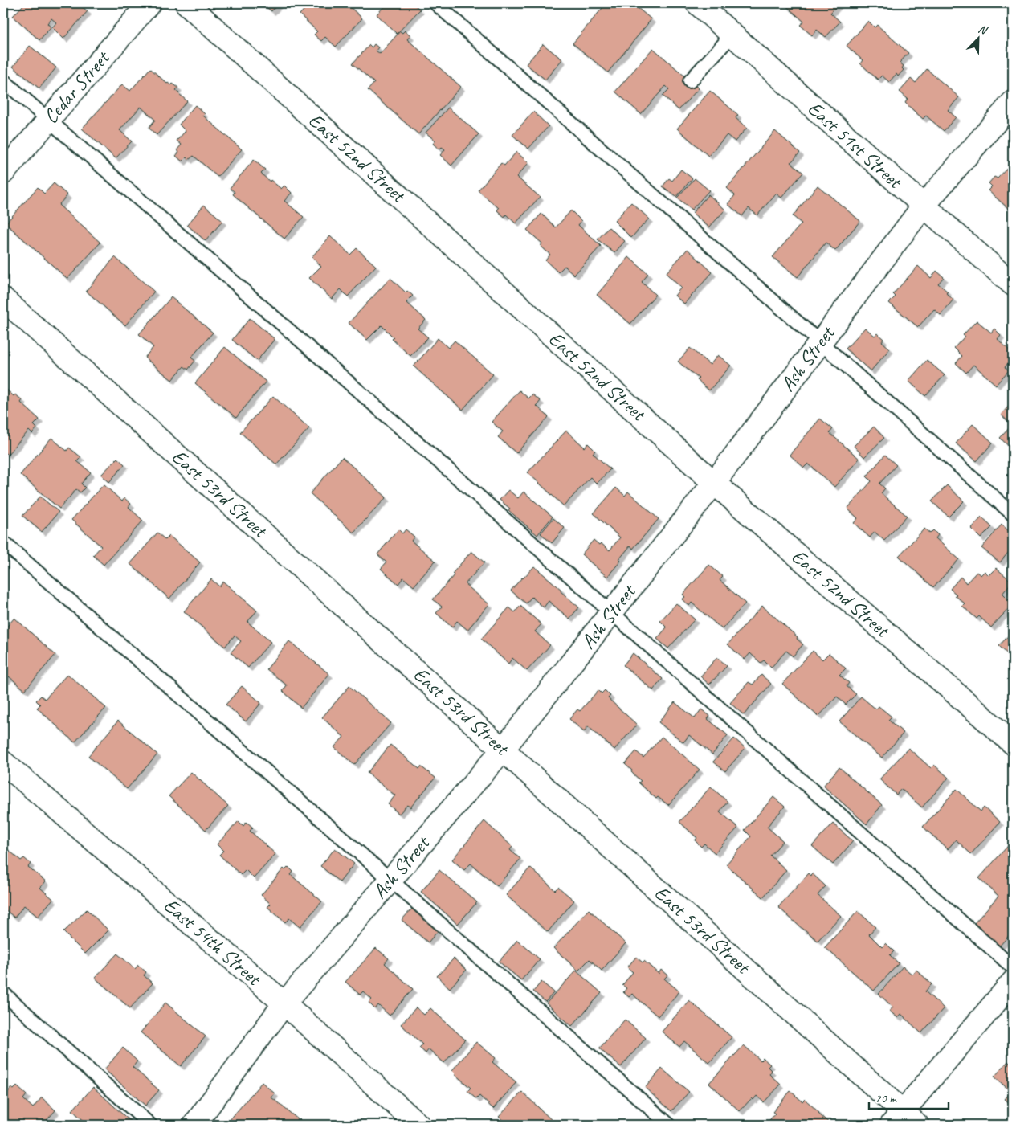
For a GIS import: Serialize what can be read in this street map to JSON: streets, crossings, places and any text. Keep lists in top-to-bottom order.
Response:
{
  "streets": {
    "street": [
      "Cedar Street",
      "East 51st Street",
      "East 52nd Street",
      "Ash Street",
      "East 53rd Street",
      "East 54th Street"
    ]
  },
  "crossings": [
    ["East 51st Street", "Ash Street"],
    ["East 52nd Street", "Ash Street"],
    ["Ash Street", "East 53rd Street"],
    ["Ash Street", "East 54th Street"]
  ],
  "scale_bar": "20 m",
  "north": "top right"
}
